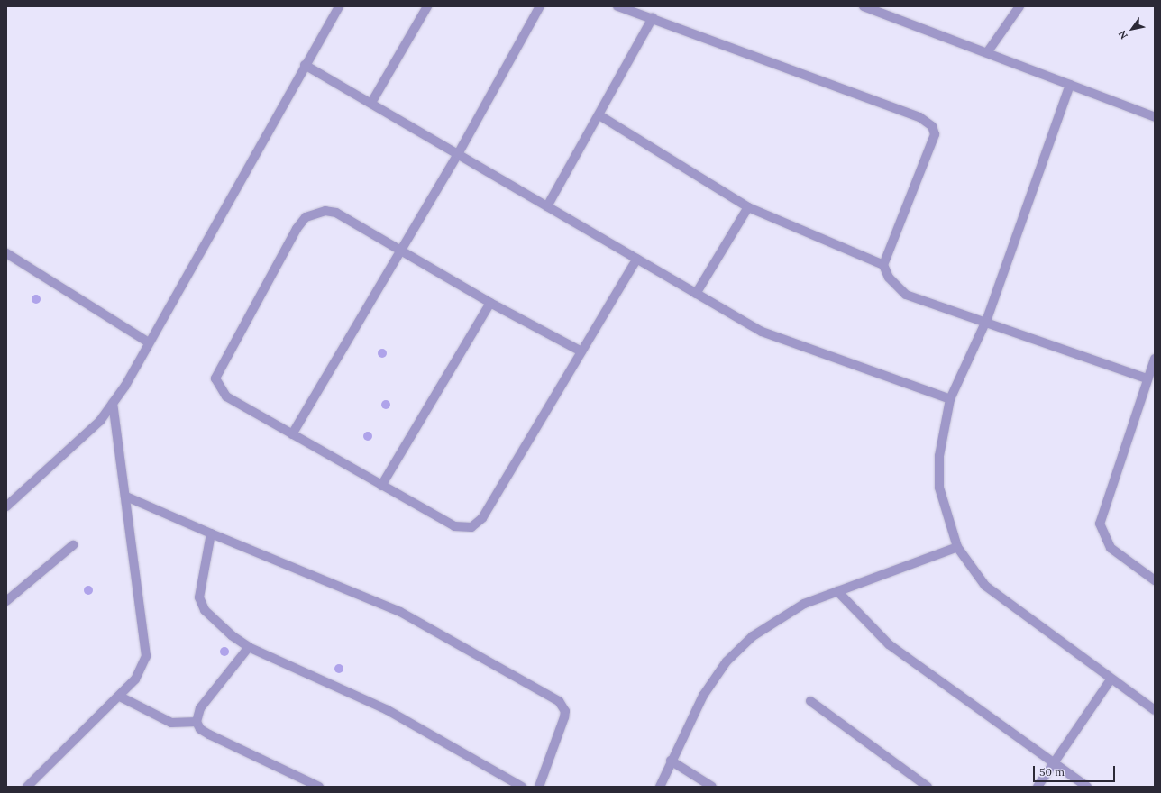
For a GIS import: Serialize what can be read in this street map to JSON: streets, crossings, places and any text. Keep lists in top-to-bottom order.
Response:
{
  "scale_bar": "50 m",
  "north": "bottom left"
}
